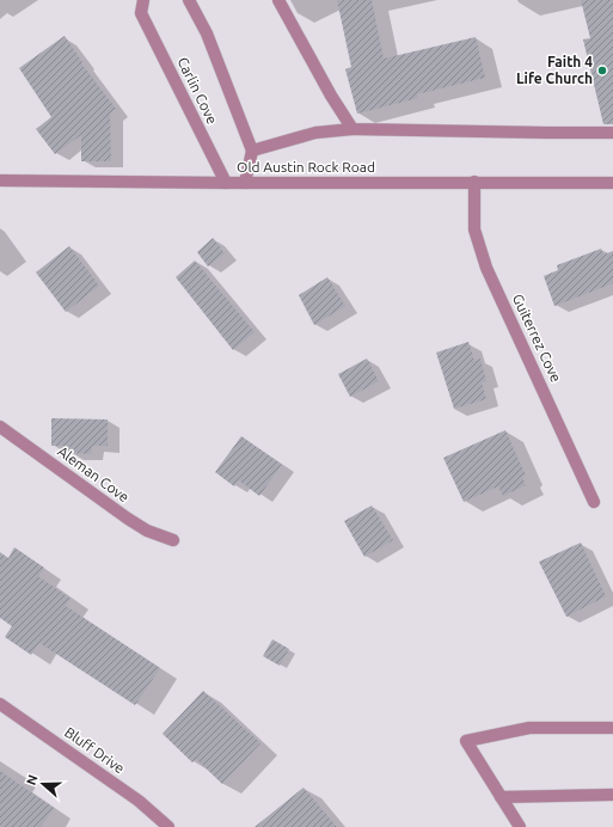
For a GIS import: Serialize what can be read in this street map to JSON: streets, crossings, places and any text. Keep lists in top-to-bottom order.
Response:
{
  "streets": {
    "street": [
      "Carlin Cove",
      "Old Austin Rock Road",
      "Guiterrez Cove",
      "Aleman Cove",
      "Bluff Drive"
    ]
  },
  "crossings": [
    ["Carlin Cove", "Old Austin Rock Road"],
    ["Old Austin Rock Road", "Guiterrez Cove"]
  ],
  "places": ["Faith 4 Life Church"],
  "north": "left"
}
